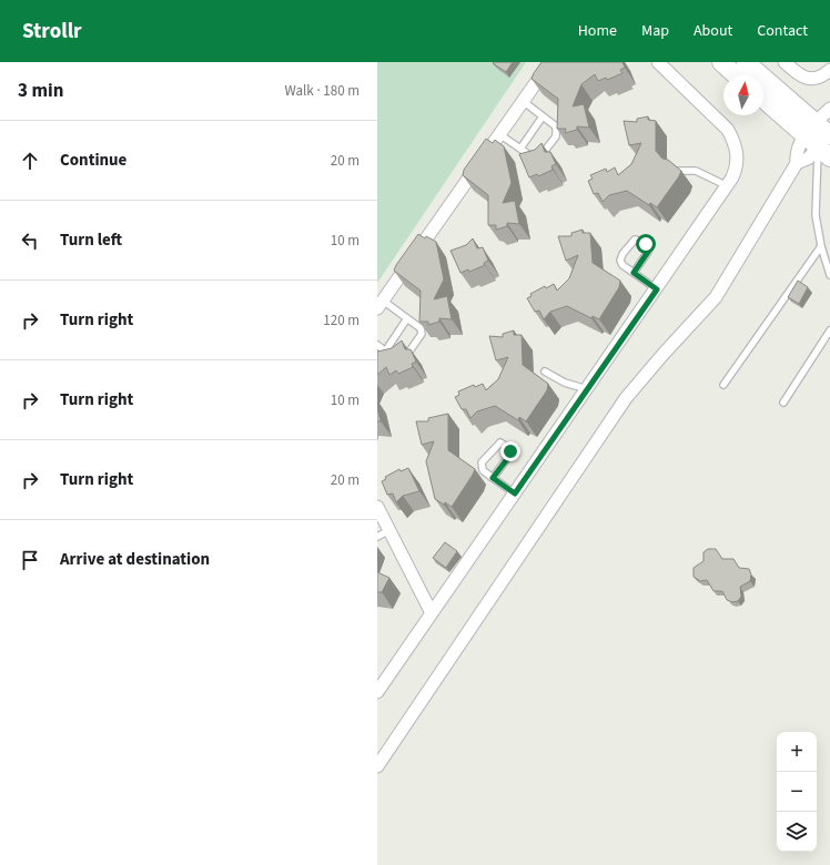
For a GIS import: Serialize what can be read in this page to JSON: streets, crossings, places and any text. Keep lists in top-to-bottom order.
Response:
{
  "north": "top",
  "page": {
    "header": "Strollr",
    "nav": [
      "Home",
      "Map",
      "About",
      "Contact"
    ],
    "heading": ["3 min", "Walk · 180 m"],
    "list": [
      ["Continue", "20 m"],
      ["Turn left", "10 m"],
      ["Turn right", "120 m"],
      ["Turn right", "10 m"],
      ["Turn right", "20 m"],
      "Arrive at destination"
    ],
    "map_buttons": ["+", "−"]
  }
}
